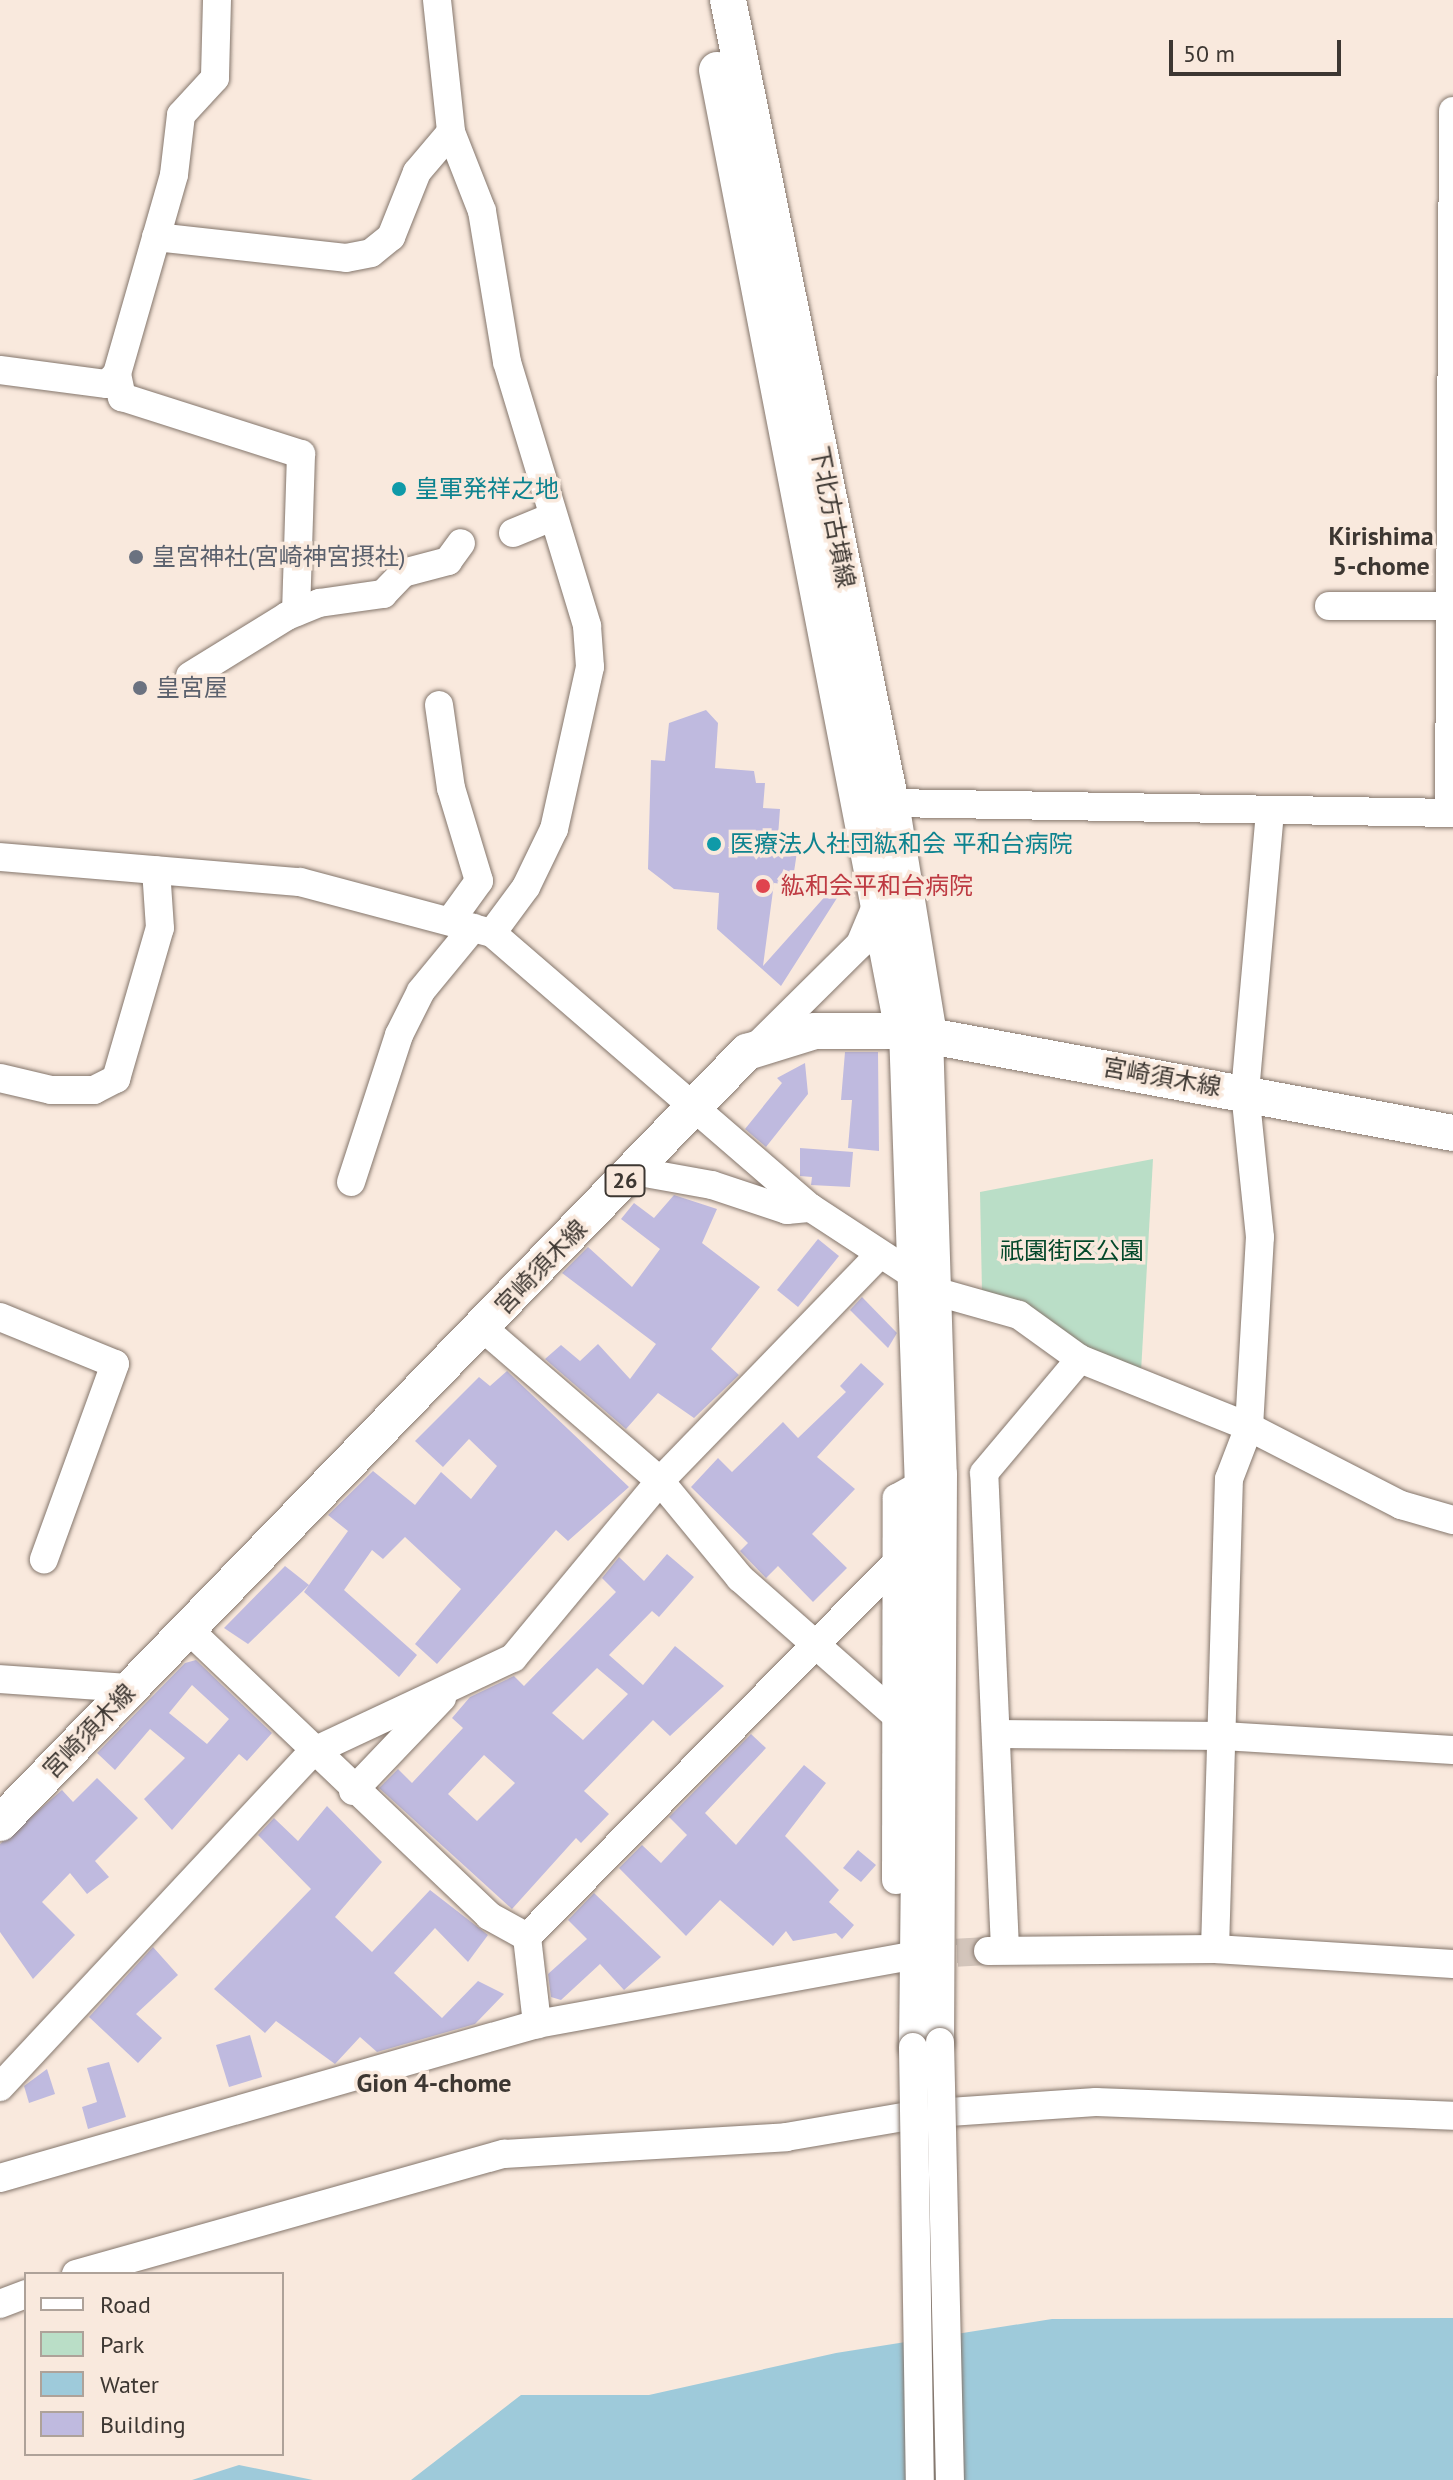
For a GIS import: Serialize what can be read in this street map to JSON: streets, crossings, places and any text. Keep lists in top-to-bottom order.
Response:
{
  "streets": {
    "main road": ["下北方古墳線", "宮崎須木線", "26"]
  },
  "crossings": [
    ["下北方古墳線", "宮崎須木線"]
  ],
  "districts": ["Kirishima 5-chome", "Gion 4-chome"],
  "parks": ["祇園街区公園"],
  "places": [
    "皇軍発祥之地",
    "皇宮神社(宮崎神宮摂社)",
    "皇宮屋",
    "医療法人社団紘和会 平和台病院",
    "紘和会平和台病院"
  ],
  "legend": [
    "Road",
    "Park",
    "Water",
    "Building"
  ],
  "scale_bar": "50 m"
}
